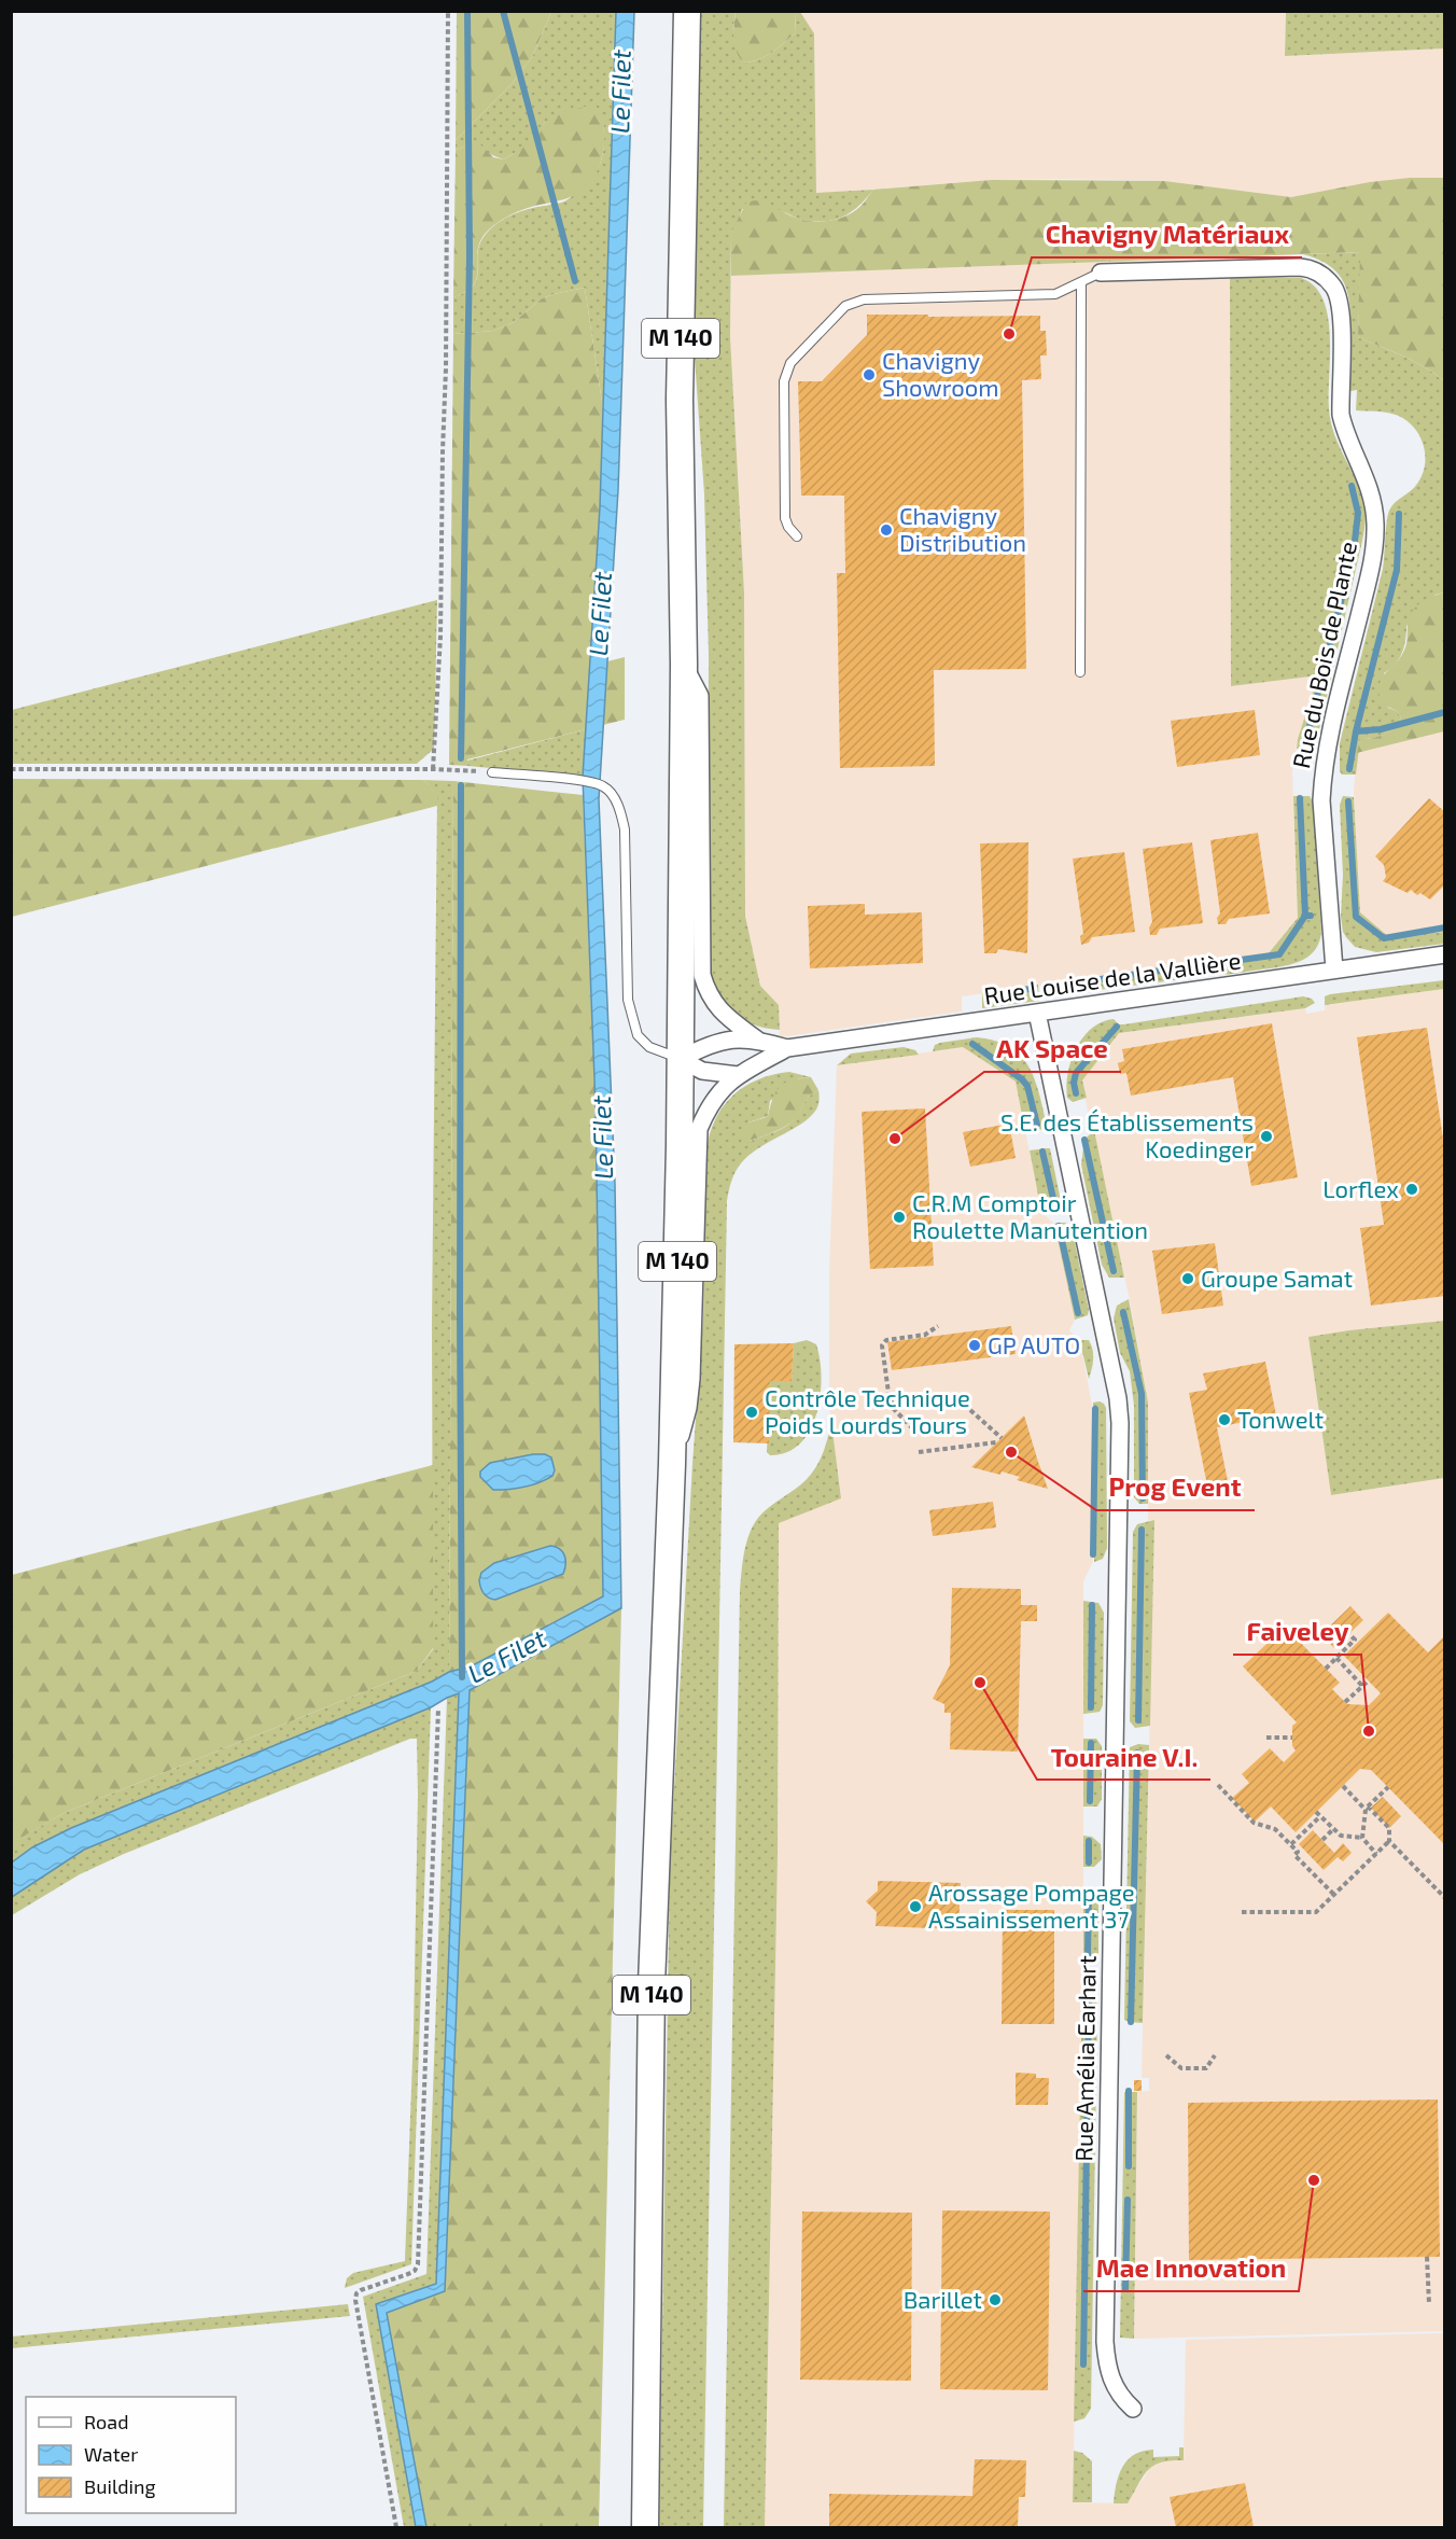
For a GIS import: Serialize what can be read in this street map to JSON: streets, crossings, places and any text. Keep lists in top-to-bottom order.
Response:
{
  "streets": {
    "main road": ["M 140"],
    "street": ["Rue du Bois de Plante", "Rue Louise de la Vallière", "Rue Amélia Earhart"]
  },
  "crossings": [
    ["M 140", "Rue Louise de la Vallière"],
    ["Rue du Bois de Plante", "Rue Louise de la Vallière"],
    ["Rue Louise de la Vallière", "Rue Amélia Earhart"]
  ],
  "water": ["Le Filet"],
  "places": [
    "Chavigny Matériaux",
    "Chavigny Showroom",
    "Chavigny Distribution",
    "S.E. des Établissements Koedinger",
    "AK Space",
    "Lorflex",
    "C.R.M Comptoir Roulette Manutention",
    "Groupe Samat",
    "GP AUTO",
    "Contrôle Technique Poids Lourds Tours",
    "Tonwelt",
    "Prog Event",
    "Touraine V.I.",
    "Faiveley",
    "Arossage Pompage Assainissement 37",
    "Mae Innovation",
    "Barillet"
  ],
  "legend": ["Road", "Water", "Building"]
}
